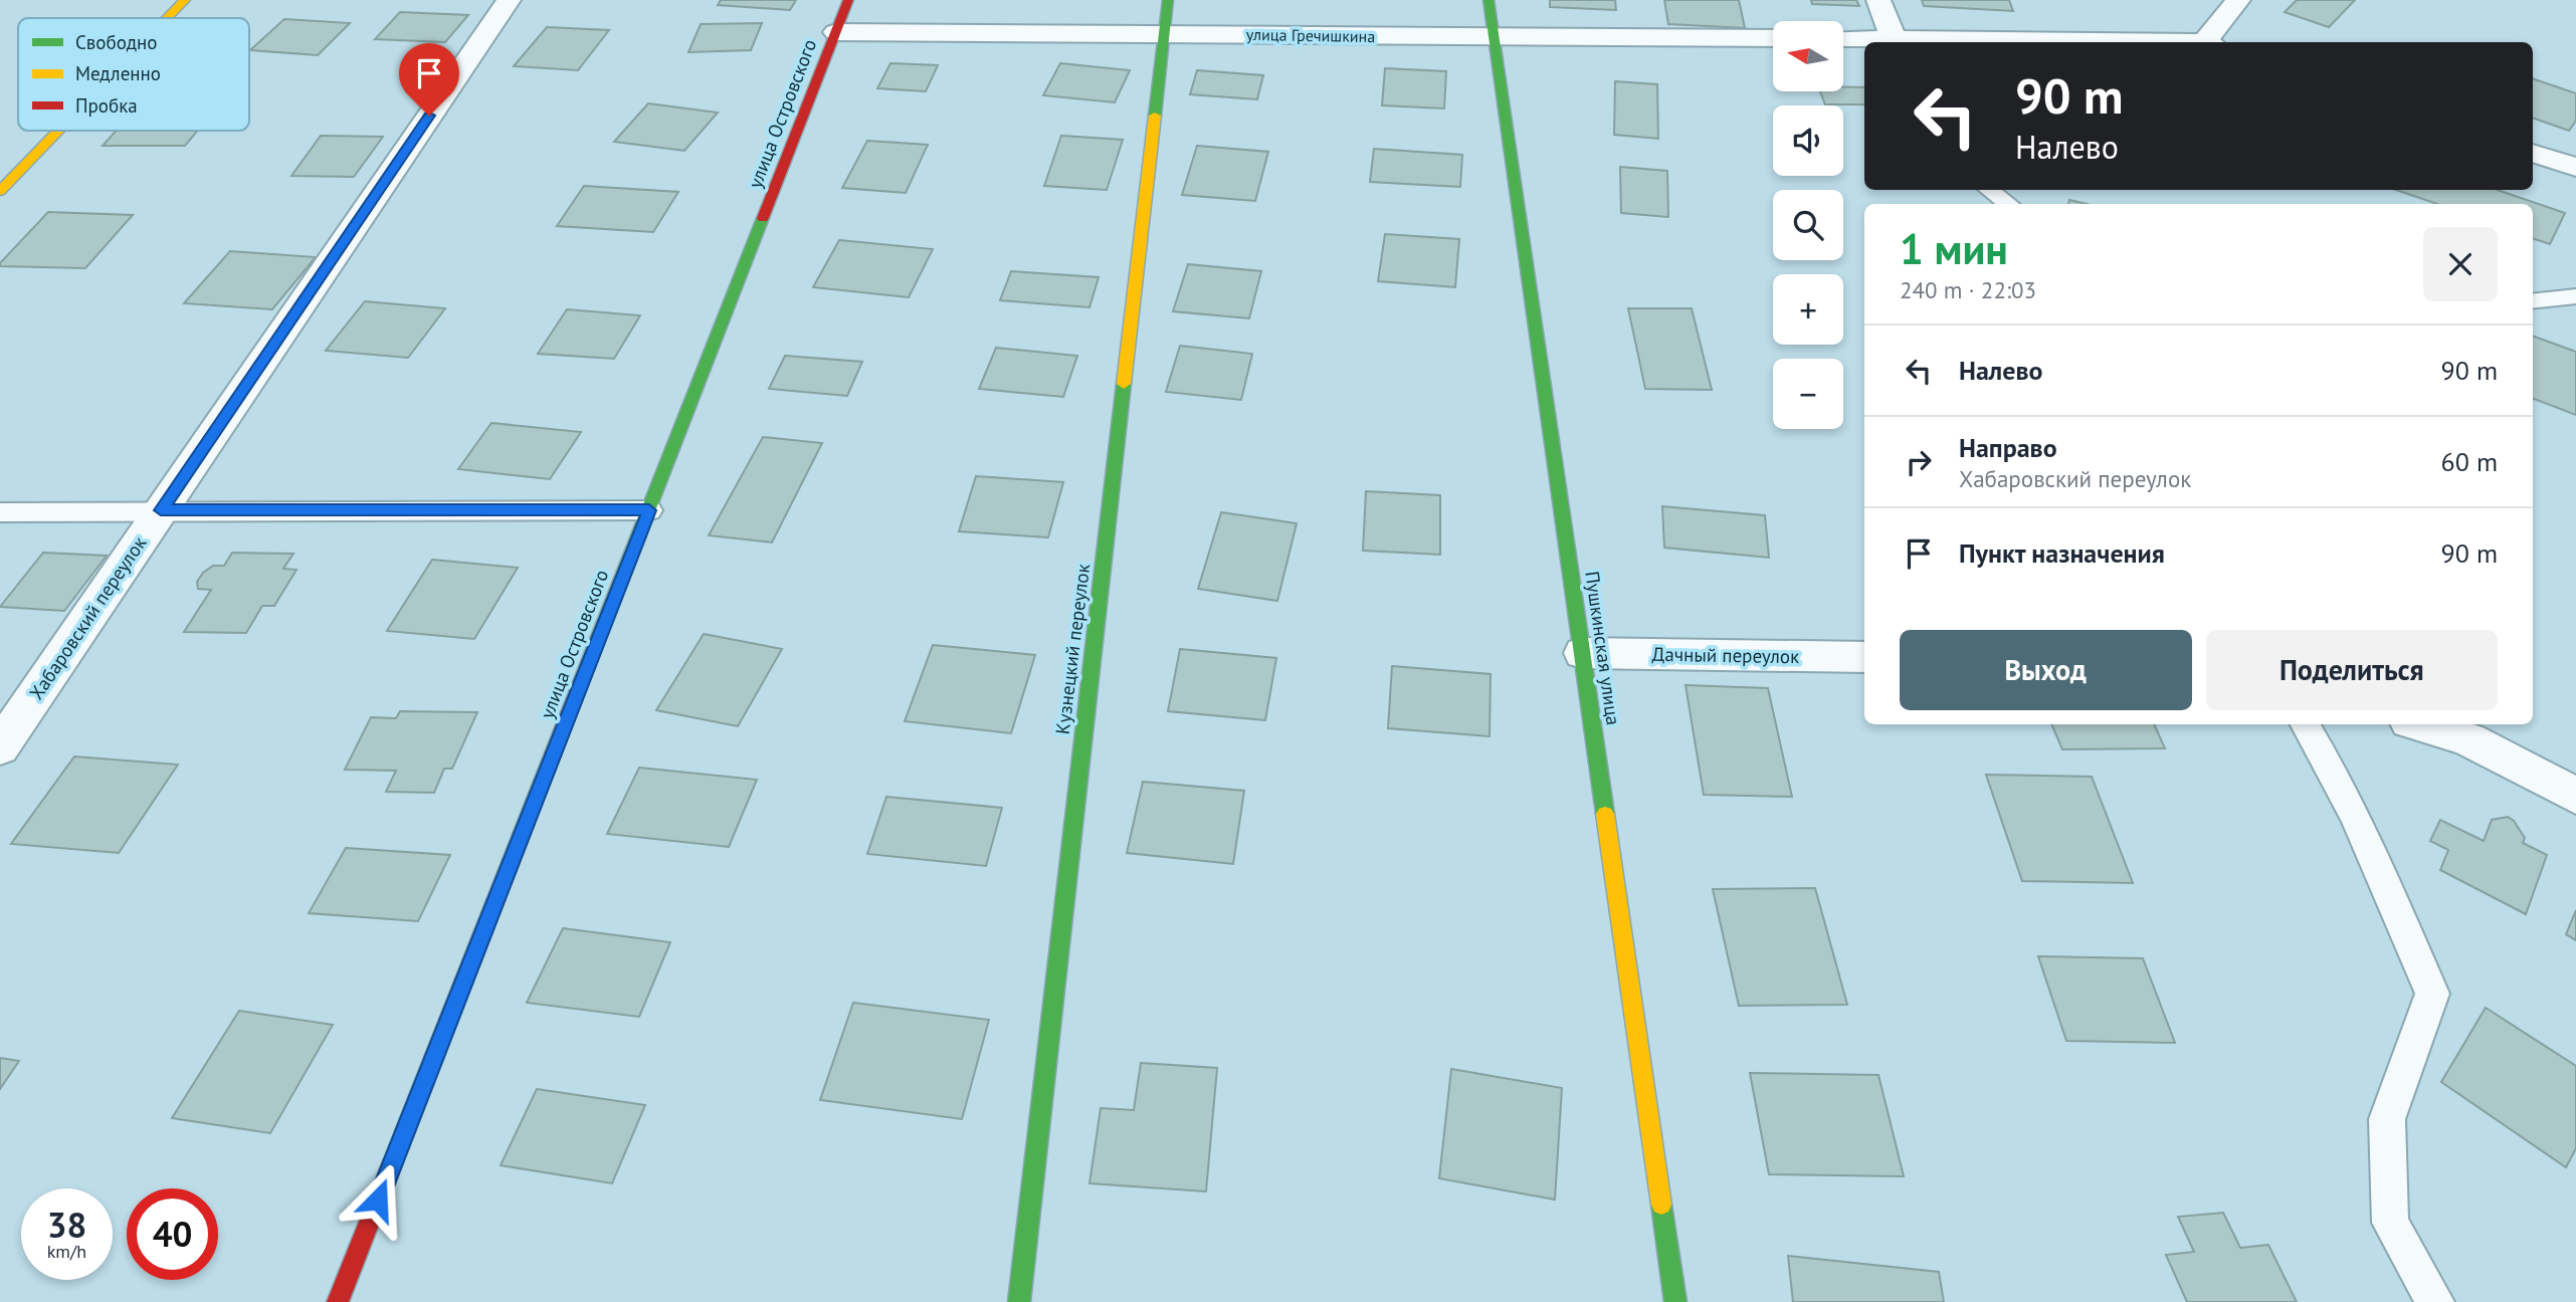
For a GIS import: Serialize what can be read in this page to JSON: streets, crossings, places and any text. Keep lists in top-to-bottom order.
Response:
{
  "streets": {
    "street": [
      "улица Гречишкина",
      "улица Островского",
      "Хабаровский переулок",
      "Пушкинская улица",
      "Кузнецкий переулок",
      "Дачный переулок"
    ]
  },
  "crossings": [
    ["улица Гречишкина", "улица Островского"],
    ["улица Гречишкина", "Пушкинская улица"],
    ["улица Гречишкина", "Кузнецкий переулок"],
    ["Пушкинская улица", "Дачный переулок"]
  ],
  "legend": ["Свободно", "Медленно", "Пробка"],
  "north": "left",
  "page": {
    "map_buttons": ["+", "−"],
    "turn": ["90 m", "Налево"],
    "heading": ["1 мин", "240 m · 22:03"],
    "list": [
      {
        "name": "Налево",
        "value": "90 m"
      },
      {
        "name": "Направо",
        "note": "Хабаровский переулок",
        "value": "60 m"
      },
      {
        "name": "Пункт назначения",
        "value": "90 m"
      }
    ],
    "buttons": ["Выход", "Поделиться"],
    "speed": "38 km/h",
    "limit": "40"
  }
}
